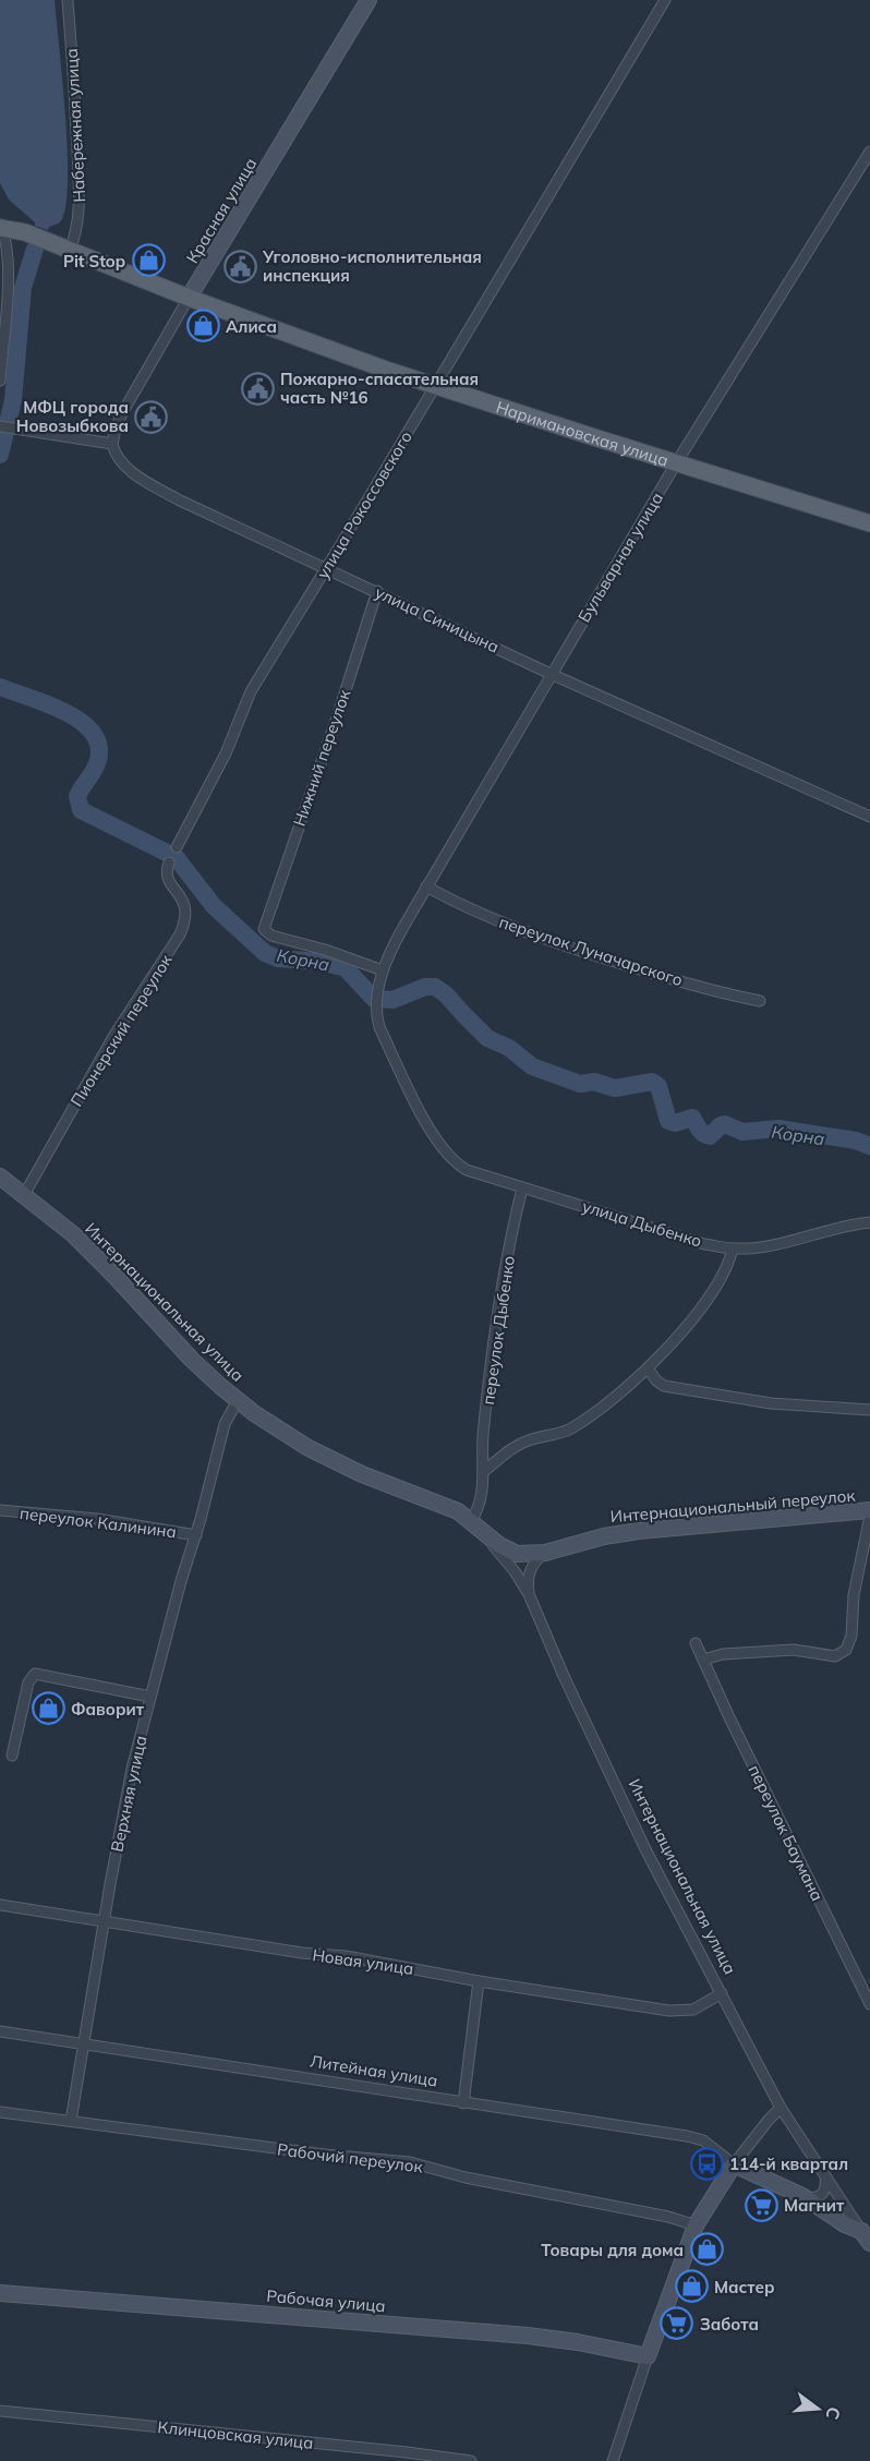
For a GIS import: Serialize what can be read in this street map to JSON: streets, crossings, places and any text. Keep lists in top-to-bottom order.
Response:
{
  "streets": {
    "main road": ["Наримановская улица"],
    "street": [
      "Набережная улица",
      "Красная улица",
      "улица Рокоссовского",
      "Бульварная улица",
      "улица Синицына",
      "Нижний переулок",
      "переулок Луначарского",
      "Пионерский переулок",
      "улица Дыбенко",
      "Интернациональная улица",
      "переулок Дыбенко",
      "Интернациональный переулок",
      "переулок Калинина",
      "Верхняя улица",
      "переулок Баумана",
      "Новая улица",
      "Литейная улица",
      "Рабочий переулок",
      "Рабочая улица",
      "Клинцовская улица"
    ]
  },
  "crossings": [
    ["Набережная улица", "Наримановская улица"],
    ["Красная улица", "Наримановская улица"],
    ["Красная улица", "улица Синицына"],
    ["Наримановская улица", "улица Рокоссовского"],
    ["Наримановская улица", "Бульварная улица"],
    ["улица Рокоссовского", "улица Синицына"],
    ["Бульварная улица", "улица Синицына"],
    ["Бульварная улица", "Нижний переулок"],
    ["Бульварная улица", "переулок Луначарского"],
    ["Бульварная улица", "улица Дыбенко"],
    ["улица Синицына", "Нижний переулок"],
    ["Пионерский переулок", "Интернациональная улица"],
    ["улица Дыбенко", "переулок Дыбенко"],
    ["Интернациональная улица", "переулок Дыбенко"],
    ["Интернациональная улица", "Интернациональный переулок"],
    ["Интернациональная улица", "Верхняя улица"],
    ["Интернациональная улица", "Новая улица"],
    ["Интернациональная улица", "Литейная улица"],
    ["переулок Калинина", "Верхняя улица"],
    ["Верхняя улица", "Новая улица"],
    ["Верхняя улица", "Литейная улица"],
    ["Верхняя улица", "Рабочий переулок"]
  ],
  "water": ["Корна"],
  "places": {
    "shop": [
      "Pit Stop",
      "Алиса",
      "Фаворит",
      "Товары для дома",
      "Мастер"
    ],
    "public building": ["Уголовно-исполнительная инспекция", "Пожарно-спасательная часть №16", "МФЦ города Новозыбкова"],
    "bus stop": ["114-й квартал"],
    "supermarket": ["Магнит", "Забота"]
  },
  "north": "right"
}
